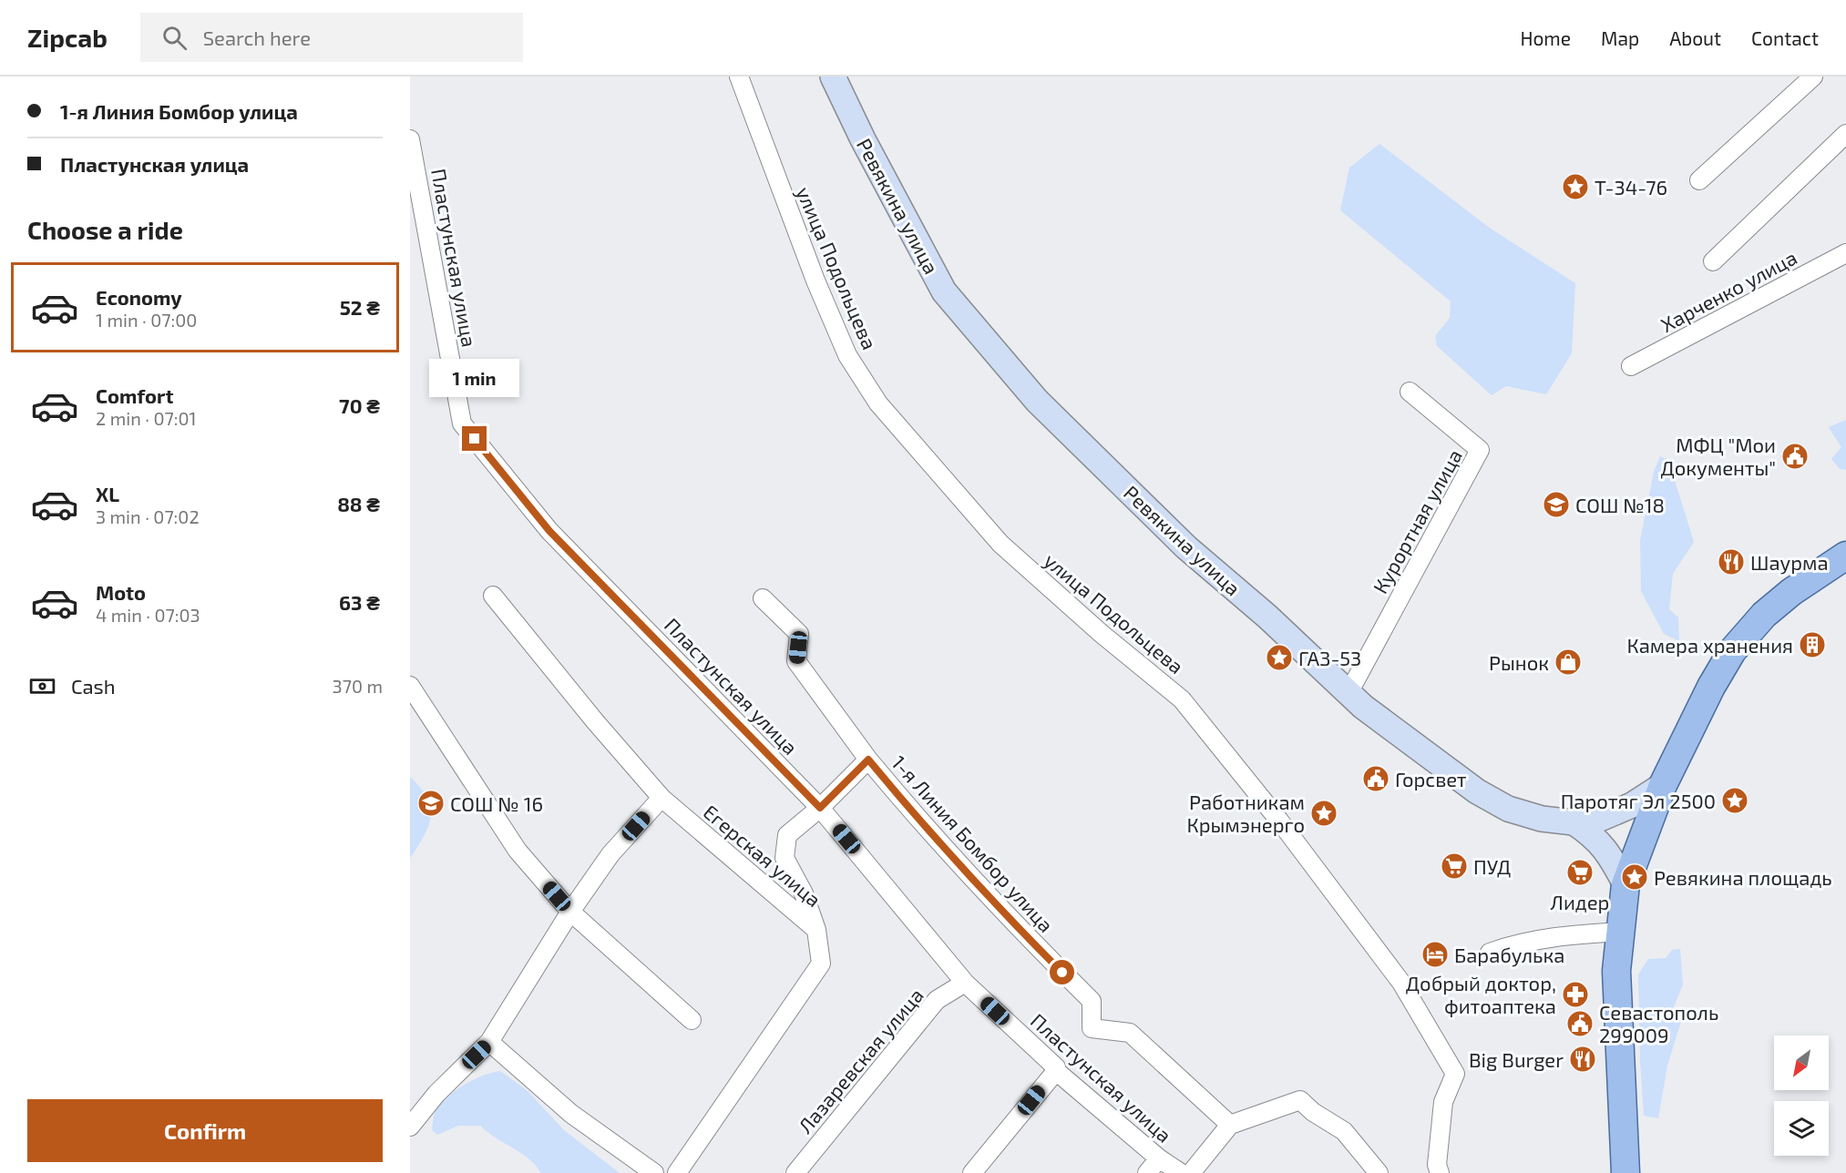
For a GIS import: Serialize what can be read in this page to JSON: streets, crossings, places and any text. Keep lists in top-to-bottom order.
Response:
{
  "streets": {
    "main road": ["Ревякина улица"],
    "street": [
      "Пластунская улица",
      "улица Подольцева",
      "Харченко улица",
      "Курортная улица",
      "1-я Линия Бомбор улица",
      "Егерская улица",
      "Лазаревская улица"
    ]
  },
  "crossings": [
    ["Ревякина улица", "Курортная улица"],
    ["Пластунская улица", "1-я Линия Бомбор улица"],
    ["Пластунская улица", "Лазаревская улица"],
    ["1-я Линия Бомбор улица", "Егерская улица"]
  ],
  "places": {
    "place": [
      "Т-34-76",
      "ГАЗ-53",
      "Паротяг Эл 2500",
      "Работникам Крымэнерго",
      "Ревякина площадь"
    ],
    "public building": ["МФЦ \"Мои Документы\"", "Горсвет", "Севастополь 299009"],
    "school or university": ["СОШ №18", "СОШ № 16"],
    "restaurant": ["Шаурма", "Big Burger"],
    "building": ["Камера хранения"],
    "shop": ["Рынок"],
    "supermarket": ["ПУД", "Лидер"],
    "hotel": ["Барабулька"],
    "pharmacy": ["Добрый доктор, фитоаптека"]
  },
  "north": "bottom left",
  "page": {
    "header": "Zipcab",
    "search": "Search here",
    "nav": [
      "Home",
      "Map",
      "About",
      "Contact"
    ],
    "banner": ["1-я Линия Бомбор улица", "Пластунская улица"],
    "heading": "Choose a ride",
    "list": [
      {
        "name": "Economy",
        "note": "1 min · 07:00",
        "value": "52 ₴"
      },
      {
        "name": "Comfort",
        "note": "2 min · 07:01",
        "value": "70 ₴"
      },
      {
        "name": "XL",
        "note": "3 min · 07:02",
        "value": "88 ₴"
      },
      {
        "name": "Moto",
        "note": "4 min · 07:03",
        "value": "63 ₴"
      }
    ],
    "bubble": "1 min",
    "pay": ["Cash", "370 m"],
    "buttons": "Confirm"
  }
}
